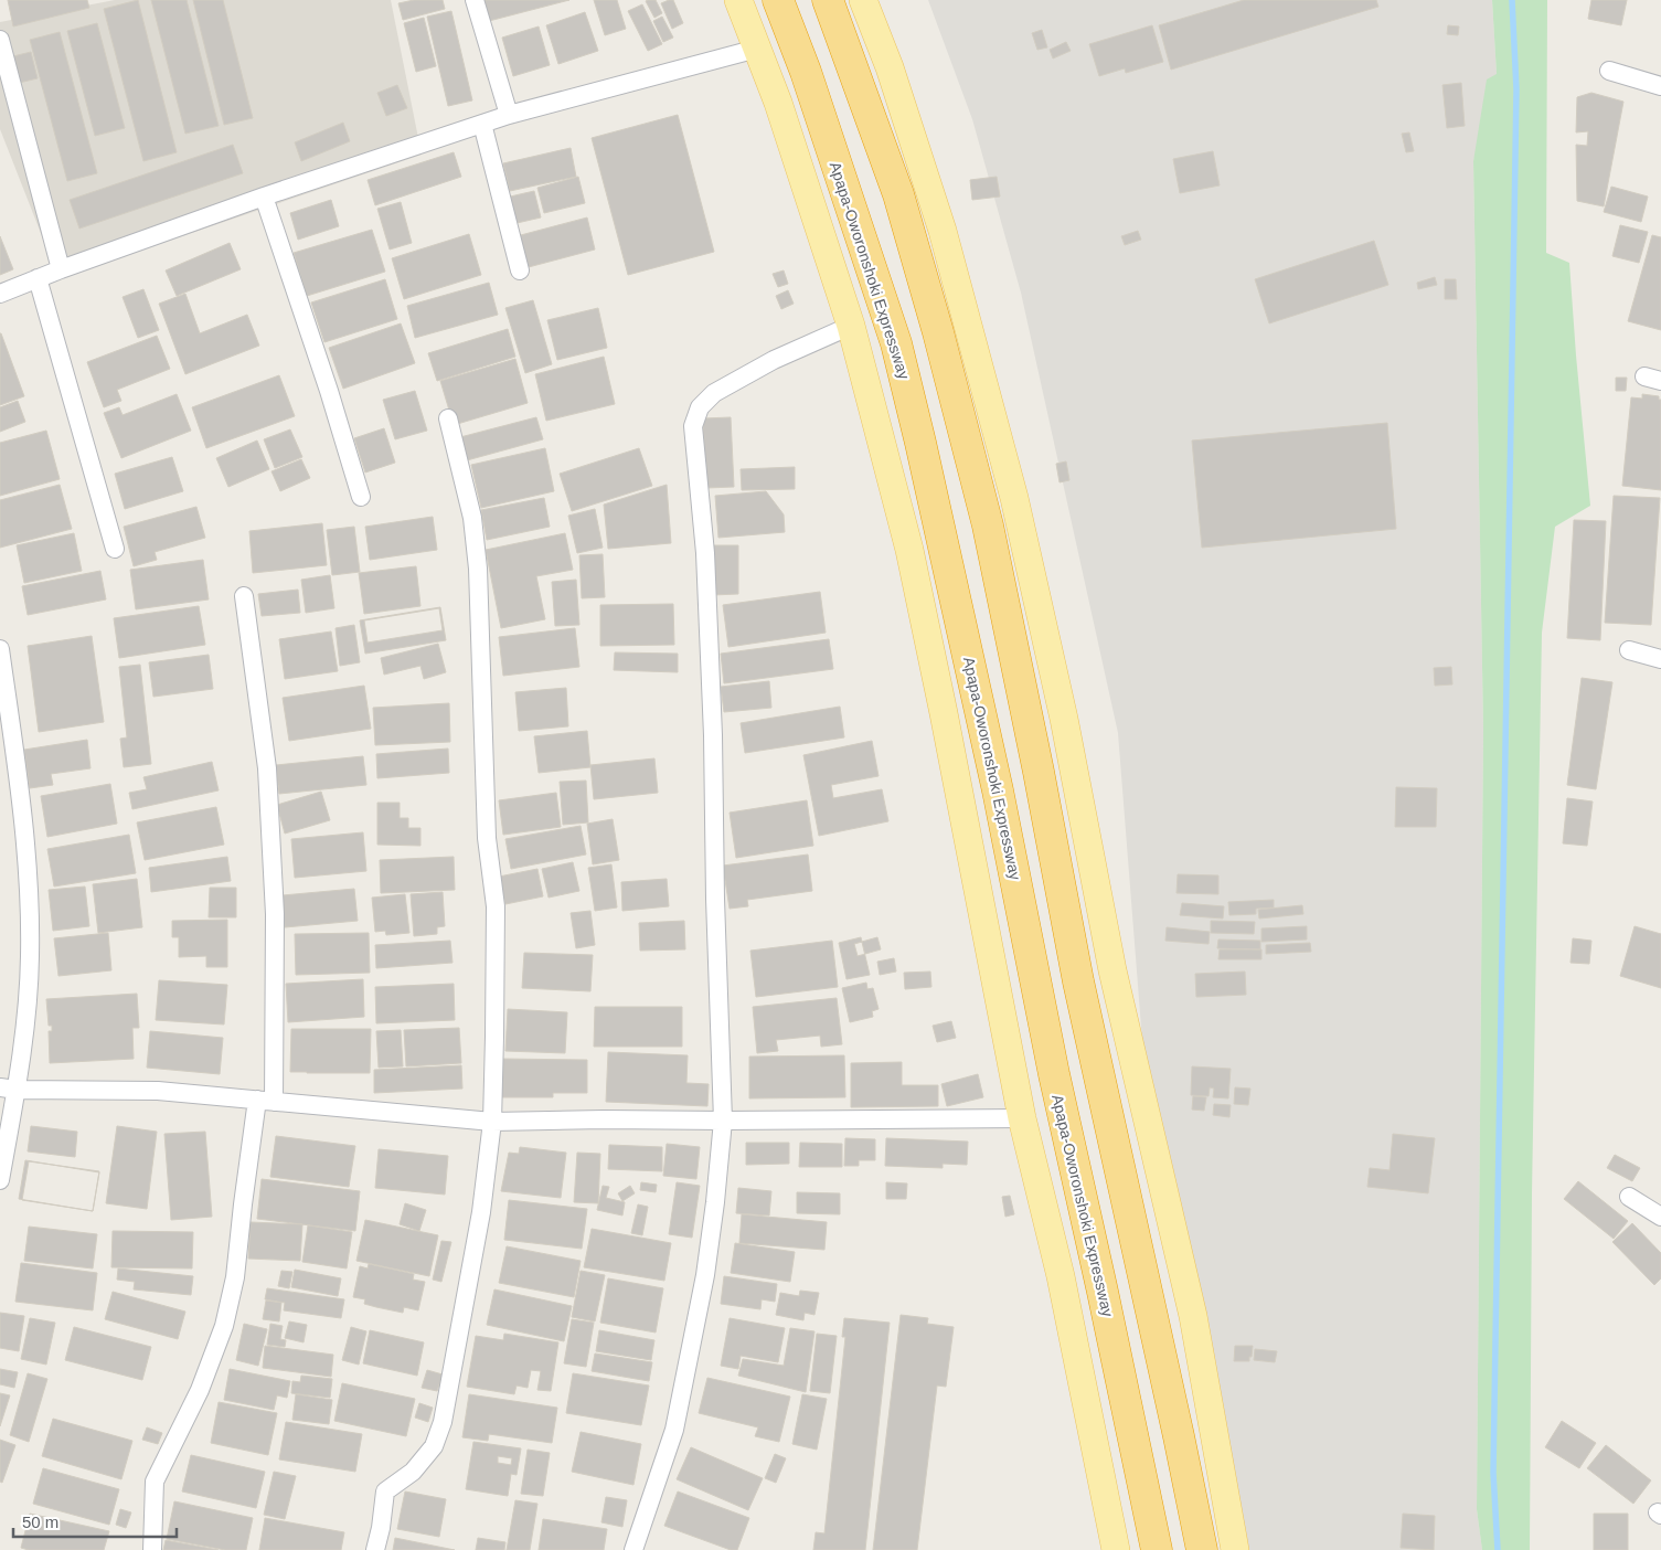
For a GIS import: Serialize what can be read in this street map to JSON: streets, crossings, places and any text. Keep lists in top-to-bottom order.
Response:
{
  "streets": {
    "highway": ["Apapa-Oworonshoki Expressway"]
  },
  "scale_bar": "50 m"
}
